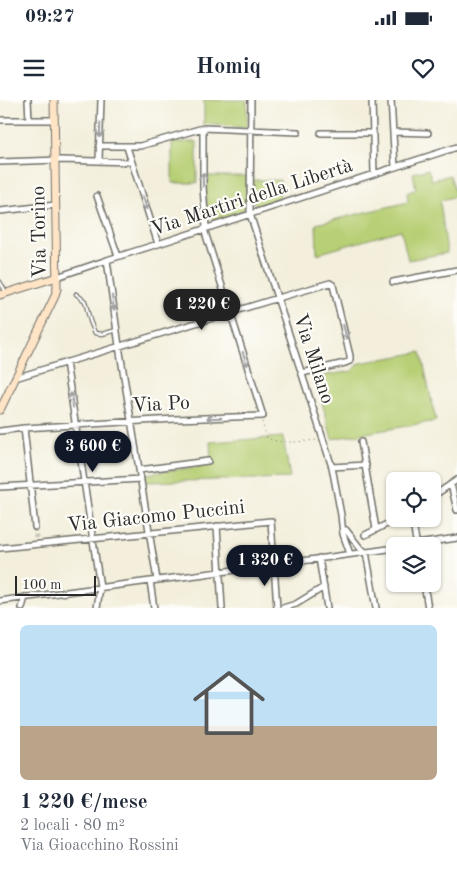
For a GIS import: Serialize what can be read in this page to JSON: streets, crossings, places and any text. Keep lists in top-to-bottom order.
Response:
{
  "streets": {
    "main road": ["Via Torino"],
    "street": [
      "Via Martiri della Libertà",
      "Via Milano",
      "Via Po",
      "Via Giacomo Puccini"
    ]
  },
  "crossings": [
    ["Via Martiri della Libertà", "Via Torino"],
    ["Via Martiri della Libertà", "Via Milano"]
  ],
  "one_way": ["Via Po"],
  "scale_bar": "100 m",
  "page": {
    "status": "09:27",
    "header": "Homiq",
    "price": ["1 220 €", "3 600 €", "1 320 €"],
    "scale": "100 m",
    "list": [
      {
        "name": "1 220 €/mese",
        "note": "2 locali · 80 m² · Via Gioacchino Rossini"
      }
    ]
  }
}
